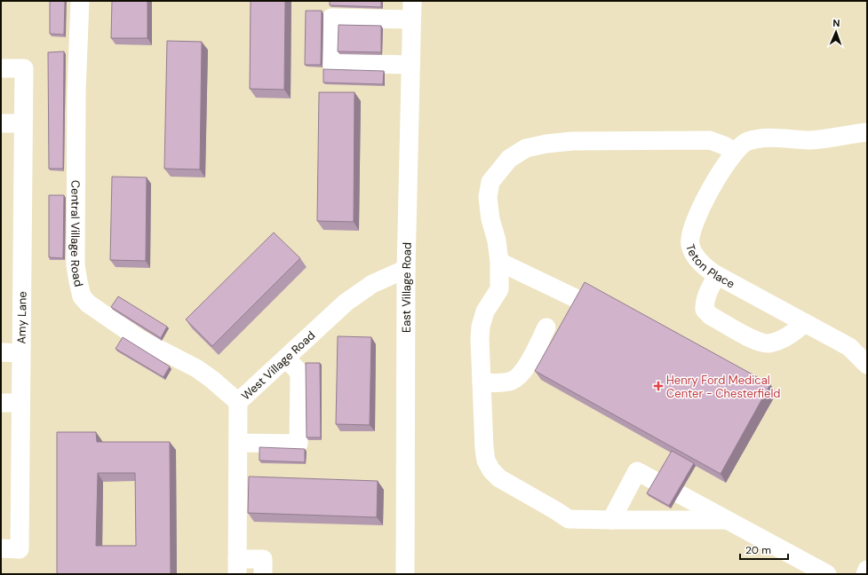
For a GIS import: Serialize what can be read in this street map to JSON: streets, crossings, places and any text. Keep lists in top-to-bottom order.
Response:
{
  "streets": {
    "street": [
      "Central Village Road",
      "Teton Place",
      "East Village Road",
      "Amy Lane",
      "West Village Road"
    ]
  },
  "crossings": [
    ["Central Village Road", "West Village Road"],
    ["East Village Road", "West Village Road"]
  ],
  "places": {
    "health": ["Henry Ford Medical Center - Chesterfield"]
  },
  "scale_bar": "20 m",
  "north": "top"
}
